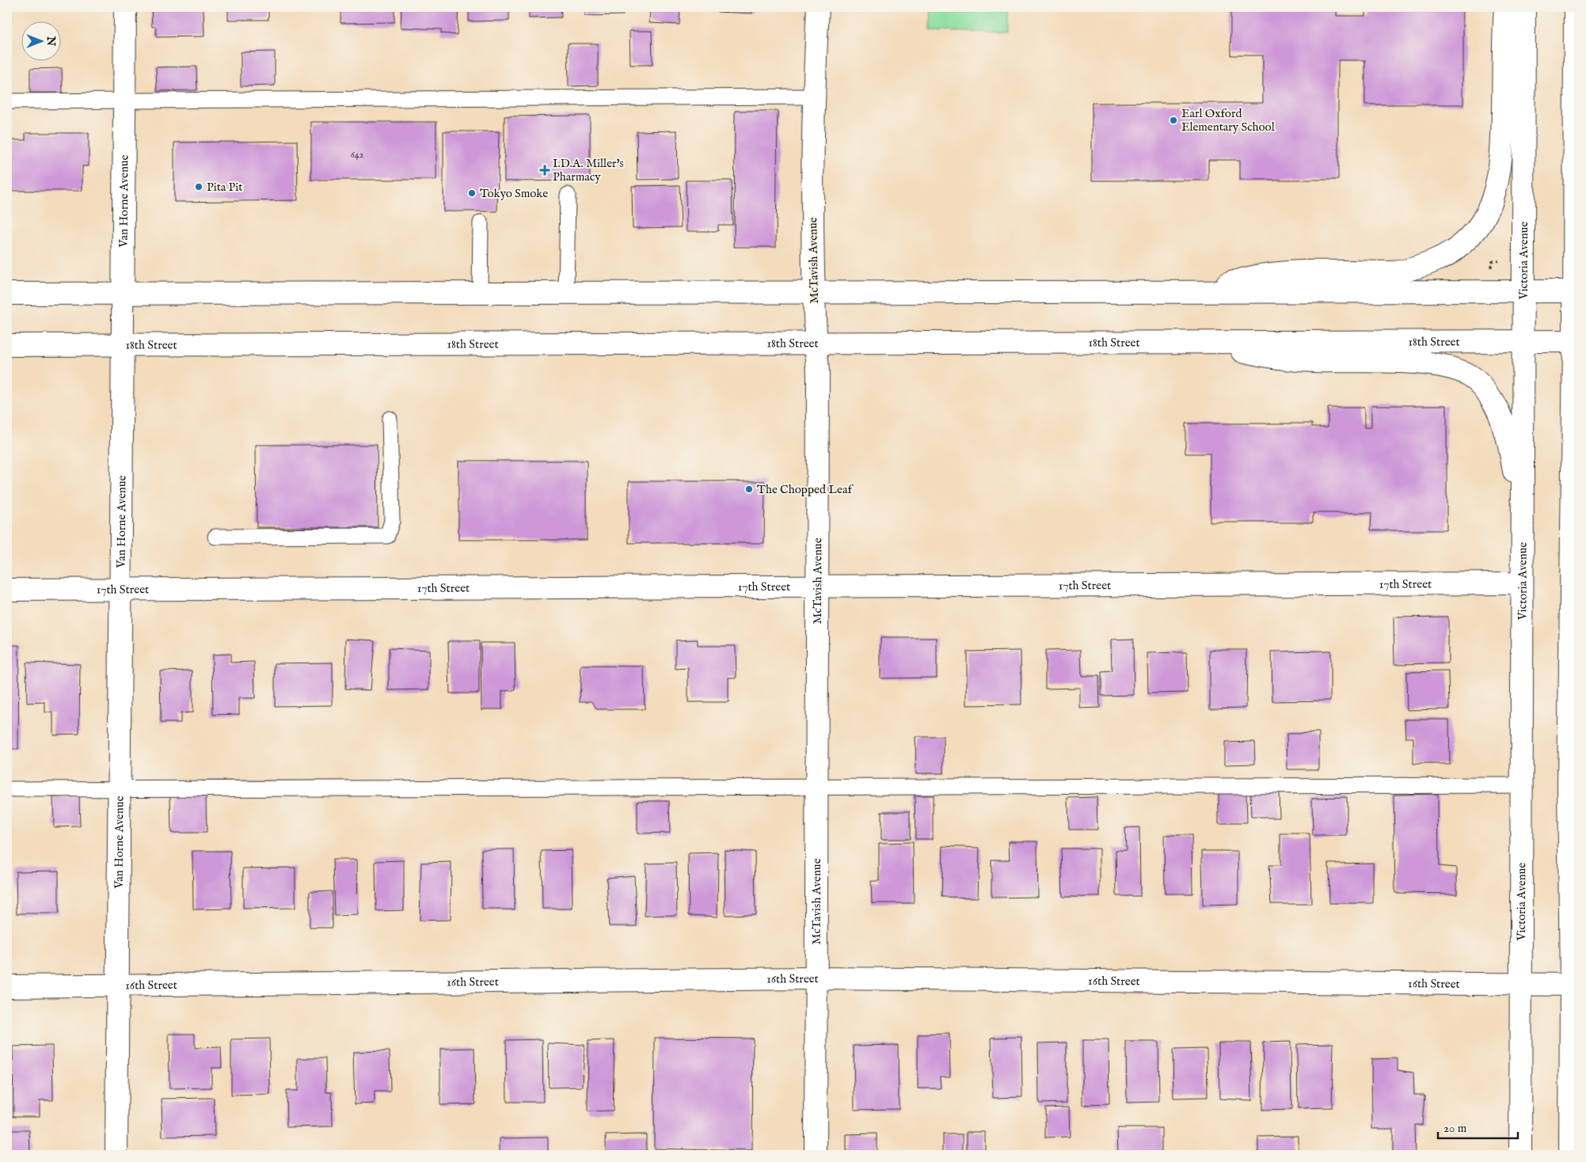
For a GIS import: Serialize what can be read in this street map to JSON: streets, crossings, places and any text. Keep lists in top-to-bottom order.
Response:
{
  "streets": {
    "main road": [
      "Van Horne Avenue",
      "McTavish Avenue",
      "Victoria Avenue",
      "18th Street",
      "17th Street",
      "16th Street"
    ]
  },
  "crossings": [
    ["Van Horne Avenue", "18th Street"],
    ["Van Horne Avenue", "17th Street"],
    ["Van Horne Avenue", "16th Street"],
    ["McTavish Avenue", "18th Street"],
    ["McTavish Avenue", "17th Street"],
    ["McTavish Avenue", "16th Street"],
    ["Victoria Avenue", "18th Street"],
    ["Victoria Avenue", "17th Street"],
    ["Victoria Avenue", "16th Street"]
  ],
  "places": {
    "other": [
      "Earl Oxford Elementary School",
      "Pita Pit",
      "Tokyo Smoke",
      "The Chopped Leaf"
    ],
    "health": ["I.D.A. Miller's Pharmacy"]
  },
  "house_numbers": ["642"],
  "scale_bar": "20 m",
  "north": "right"
}
